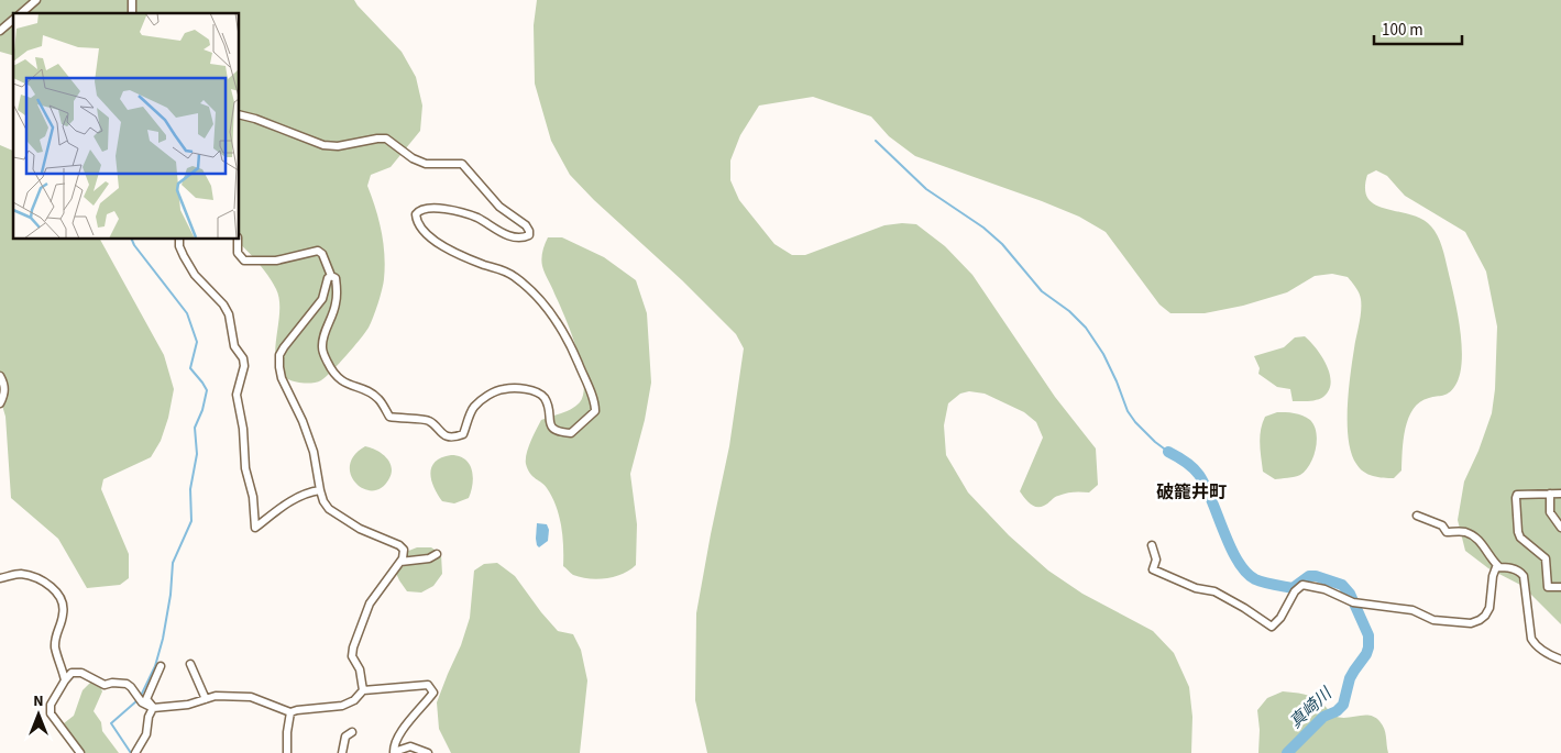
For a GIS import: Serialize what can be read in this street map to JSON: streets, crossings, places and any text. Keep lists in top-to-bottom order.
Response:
{
  "districts": ["破籠井町"],
  "water": ["真崎川"],
  "scale_bar": "100 m",
  "north": "top"
}
